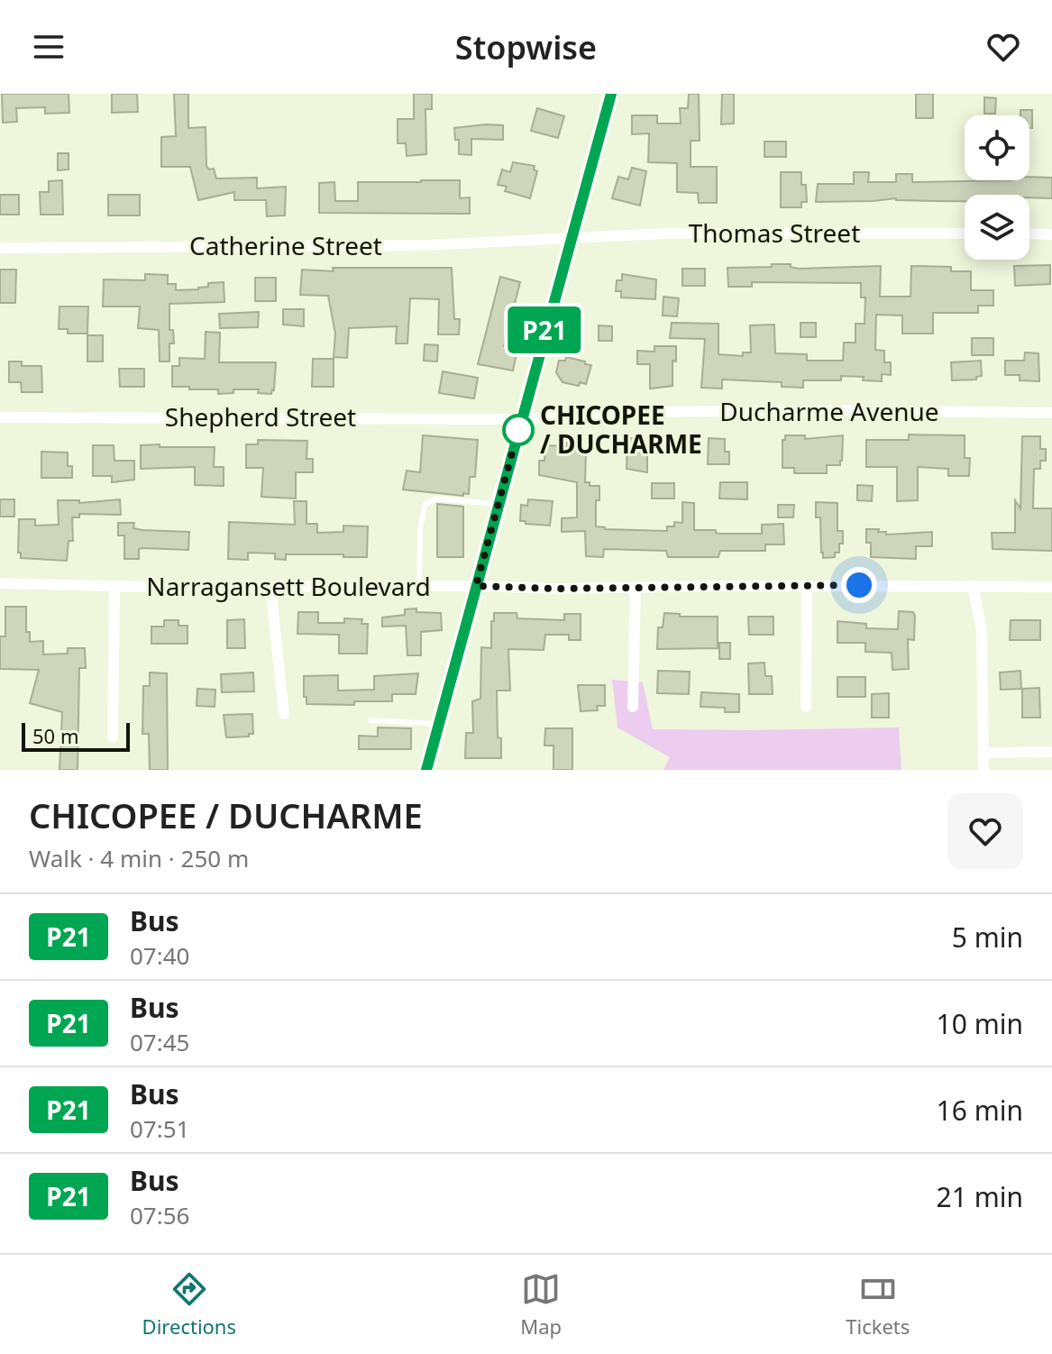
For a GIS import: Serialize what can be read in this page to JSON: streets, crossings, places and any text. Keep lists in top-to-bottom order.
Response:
{
  "streets": {
    "street": [
      "Thomas Street",
      "Catherine Street",
      "Ducharme Avenue",
      "Shepherd Street",
      "Narragansett Boulevard"
    ]
  },
  "crossings": [
    ["Thomas Street", "Catherine Street"],
    ["Ducharme Avenue", "Shepherd Street"]
  ],
  "places": ["CHICOPEE / DUCHARME"],
  "lines": ["bus line P21"],
  "scale_bar": "50 m",
  "page": {
    "header": "Stopwise",
    "on_map": "P21",
    "scale": "50 m",
    "heading": ["CHICOPEE / DUCHARME", "Walk · 4 min · 250 m"],
    "list": [
      {
        "mark": "P21",
        "name": "Bus",
        "note": "07:40",
        "value": "5 min"
      },
      {
        "mark": "P21",
        "name": "Bus",
        "note": "07:45",
        "value": "10 min"
      },
      {
        "mark": "P21",
        "name": "Bus",
        "note": "07:51",
        "value": "16 min"
      },
      {
        "mark": "P21",
        "name": "Bus",
        "note": "07:56",
        "value": "21 min"
      }
    ],
    "tabs": ["Directions", "Map", "Tickets"]
  }
}
